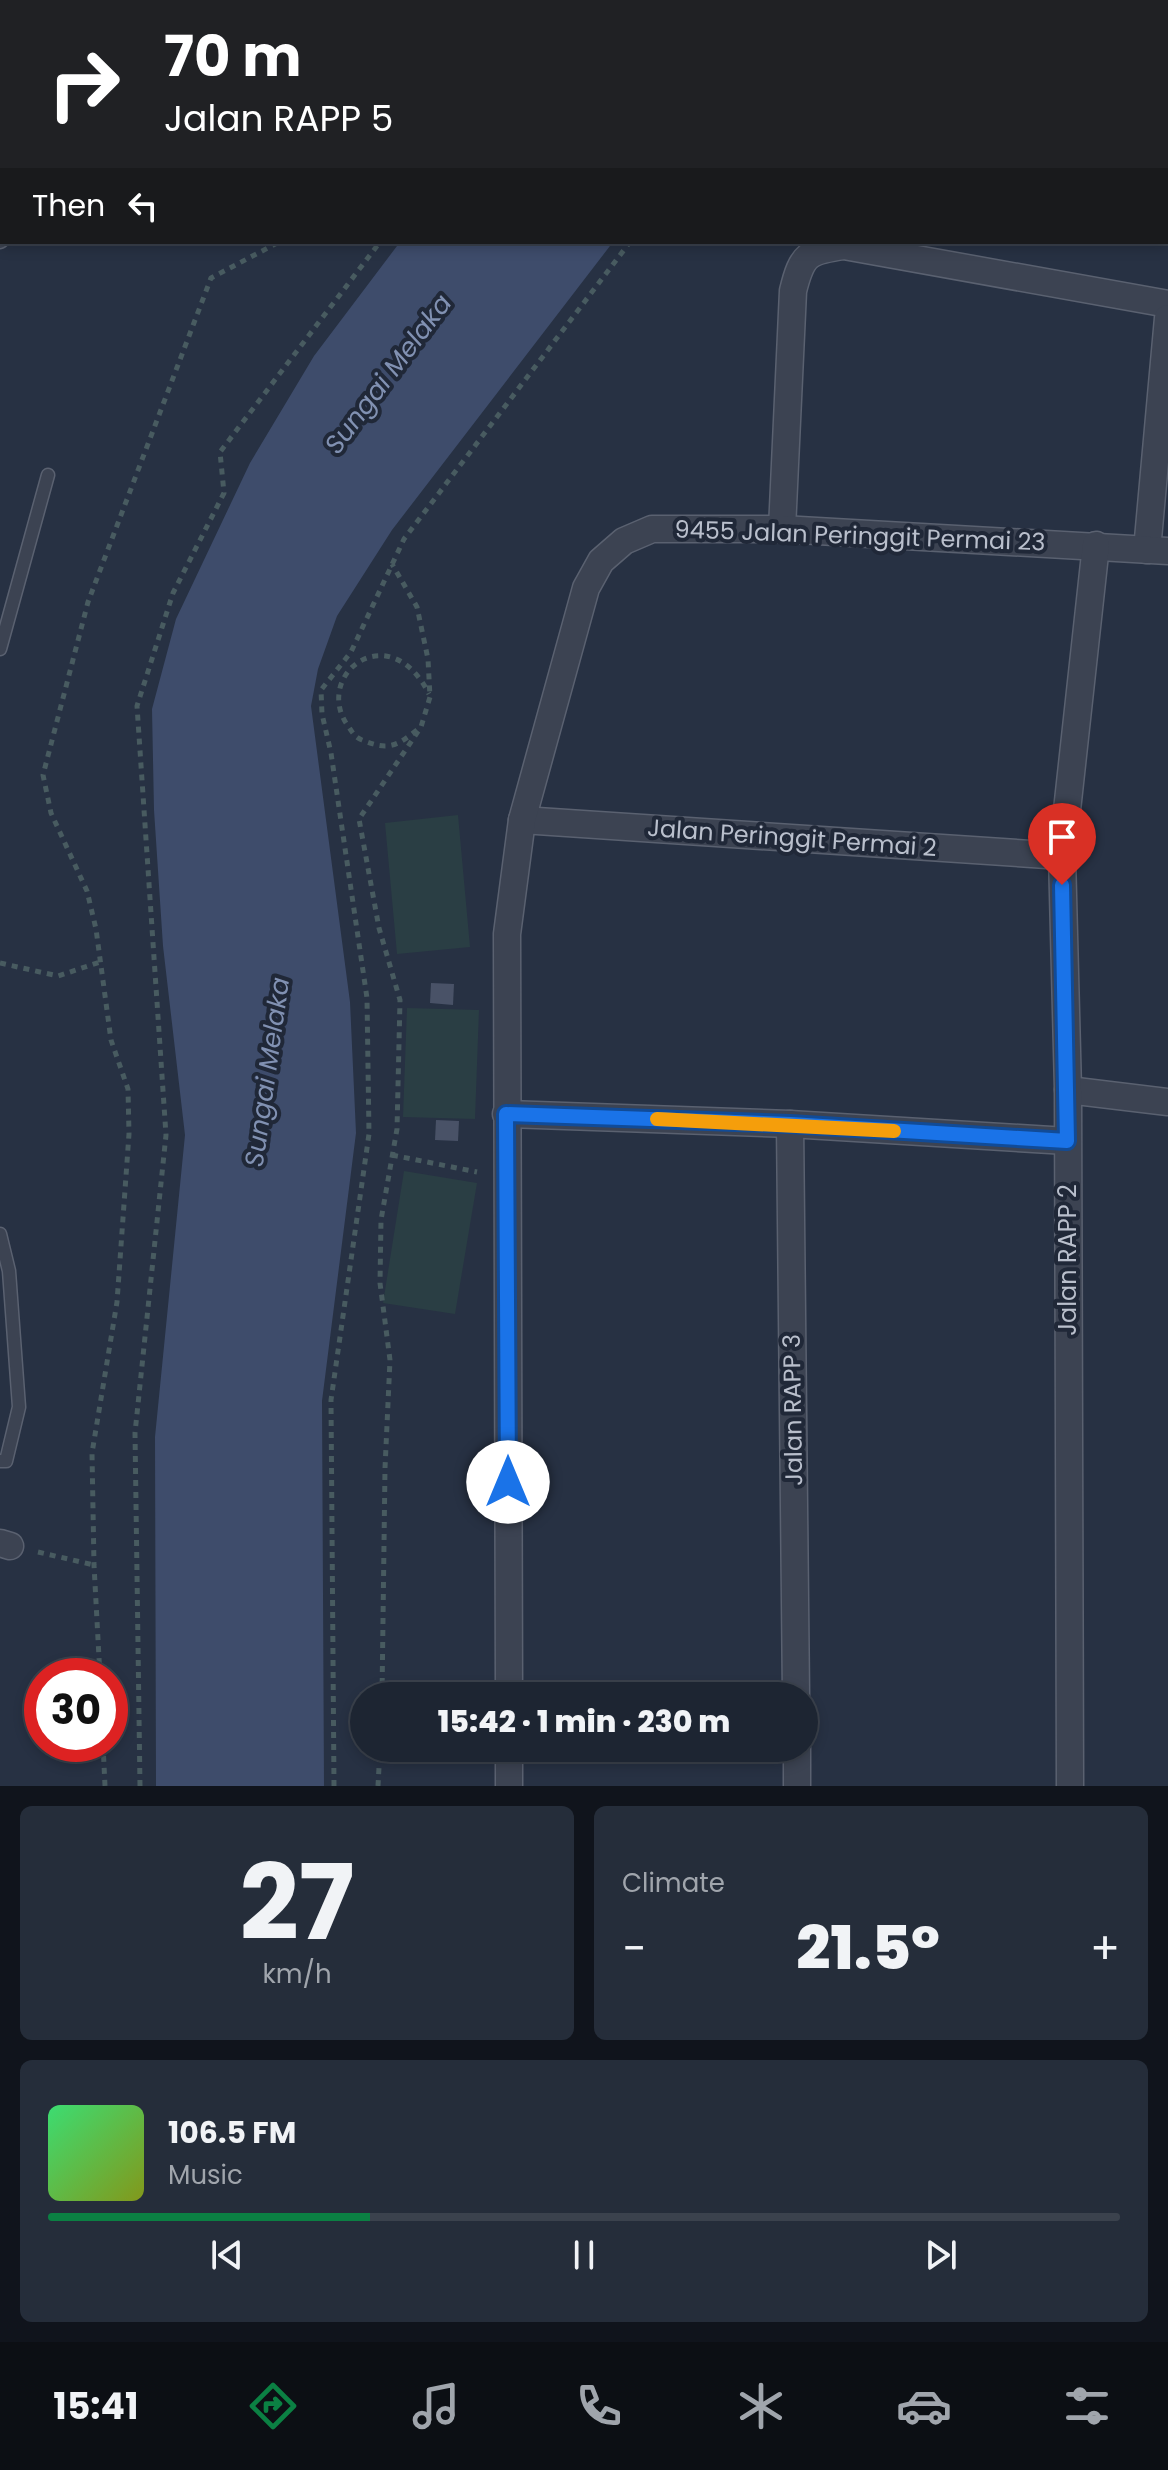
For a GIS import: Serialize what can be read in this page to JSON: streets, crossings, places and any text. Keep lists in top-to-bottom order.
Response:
{
  "streets": {
    "street": [
      "9455 Jalan Peringgit Permai 23",
      "Jalan Peringgit Permai 2",
      "Jalan RAPP 2",
      "Jalan RAPP 3"
    ]
  },
  "crossings": [
    ["9455 Jalan Peringgit Permai 23", "Jalan Peringgit Permai 2"],
    ["9455 Jalan Peringgit Permai 23", "Jalan RAPP 2"],
    ["Jalan Peringgit Permai 2", "Jalan RAPP 2"]
  ],
  "water": ["Sungai Melaka"],
  "page": {
    "turn": ["70 m", "Jalan RAPP 5"],
    "then": "Then",
    "limit": "30",
    "trip": "15:42 · 1 min · 230 m",
    "tile": [
      ["27", "km/h"],
      "Climate"
    ],
    "heat": ["−", "21.5°", "+"],
    "song": ["106.5 FM", "Music"],
    "tabs": "15:41"
  }
}
